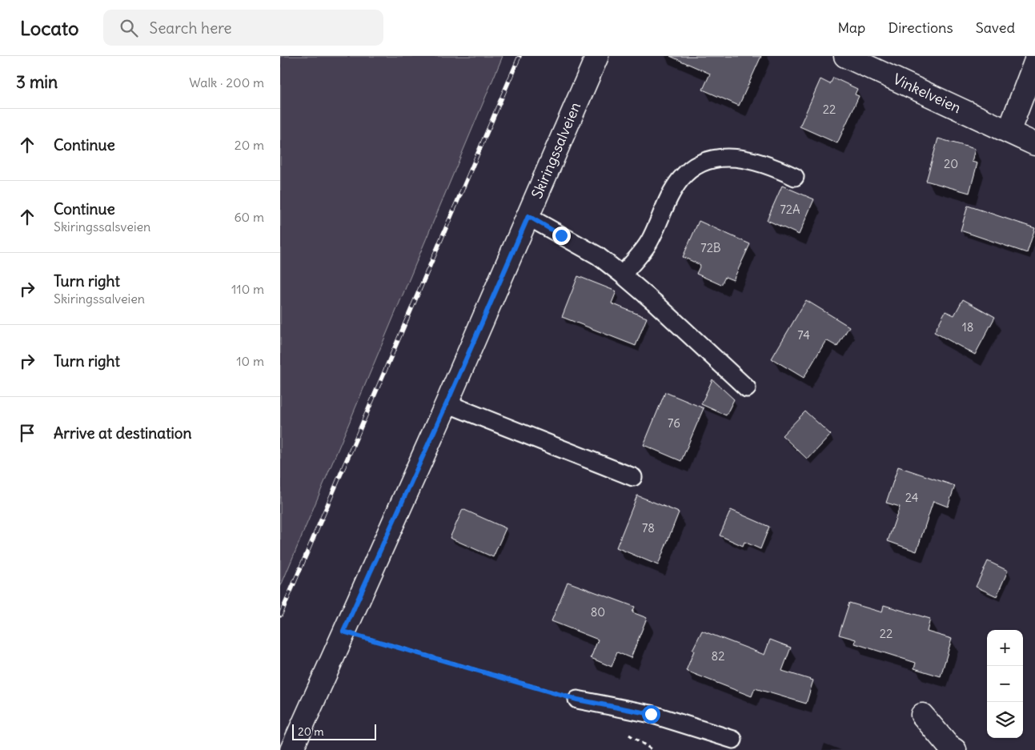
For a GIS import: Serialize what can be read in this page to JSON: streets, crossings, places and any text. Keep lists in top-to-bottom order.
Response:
{
  "streets": {
    "main road": ["Vinkelveien", "Skiringssalveien"]
  },
  "house_numbers": [
    "22",
    "20",
    "72A",
    "72B",
    "18",
    "74",
    "76",
    "24",
    "78",
    "80",
    "22",
    "82"
  ],
  "scale_bar": "20 m",
  "page": {
    "header": "Locato",
    "search": "Search here",
    "nav": ["Map", "Directions", "Saved"],
    "heading": ["3 min", "Walk · 200 m"],
    "list": [
      ["Continue", "20 m"],
      ["Continue", "Skiringssalsveien", "60 m"],
      ["Turn right", "Skiringssalveien", "110 m"],
      ["Turn right", "10 m"],
      "Arrive at destination"
    ],
    "map_buttons": ["+", "−"],
    "scale": "20 m"
  }
}
